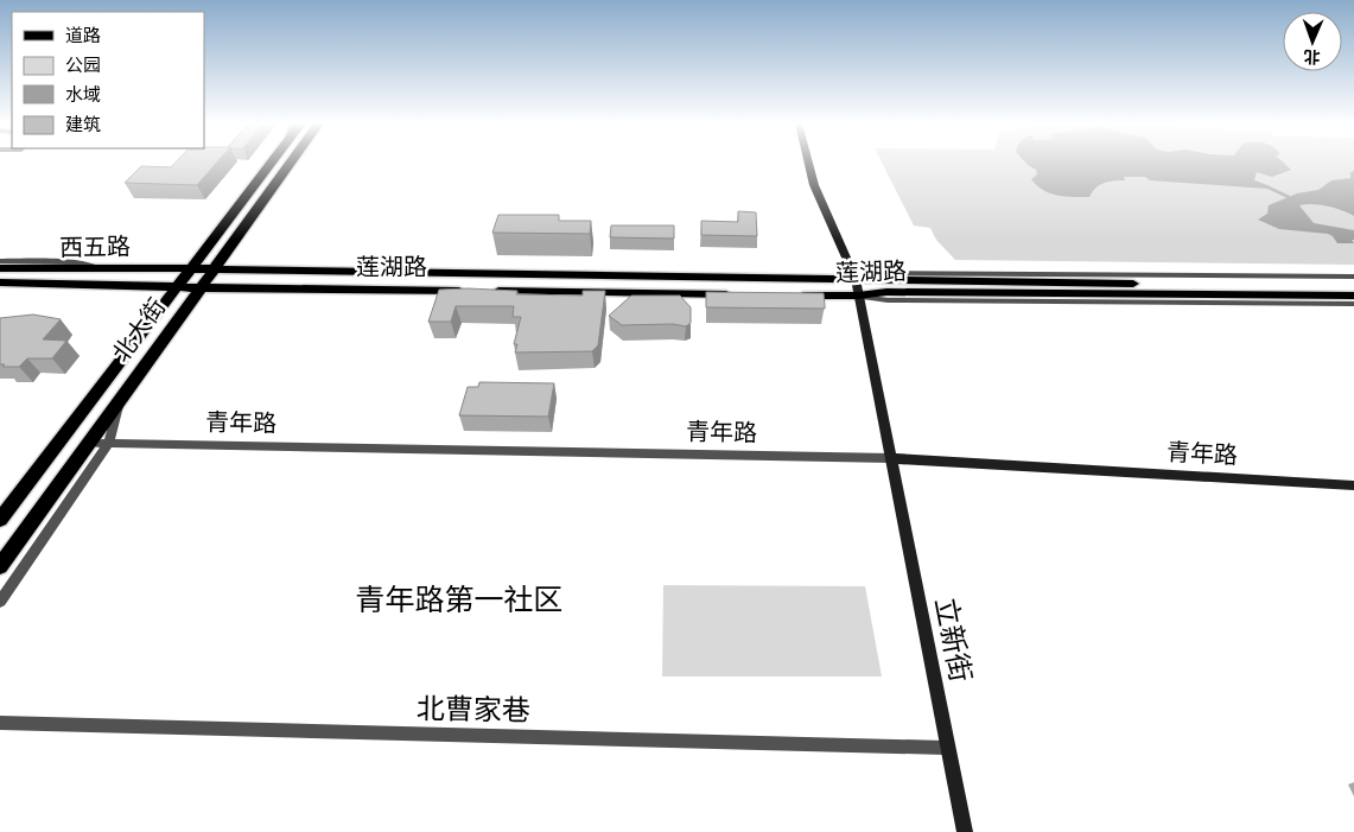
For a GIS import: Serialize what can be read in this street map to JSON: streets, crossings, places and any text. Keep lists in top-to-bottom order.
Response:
{
  "streets": {
    "main road": ["西五路", "莲湖路", "北大街"],
    "street": ["青年路", "立新街", "北曹家巷"]
  },
  "crossings": [
    ["西五路", "莲湖路"],
    ["西五路", "北大街"],
    ["莲湖路", "北大街"],
    ["莲湖路", "立新街"],
    ["北大街", "青年路"],
    ["青年路", "立新街"],
    ["立新街", "北曹家巷"]
  ],
  "districts": ["青年路第一社区"],
  "legend": [
    "道路",
    "公园",
    "水域",
    "建筑"
  ],
  "north": "bottom"
}
